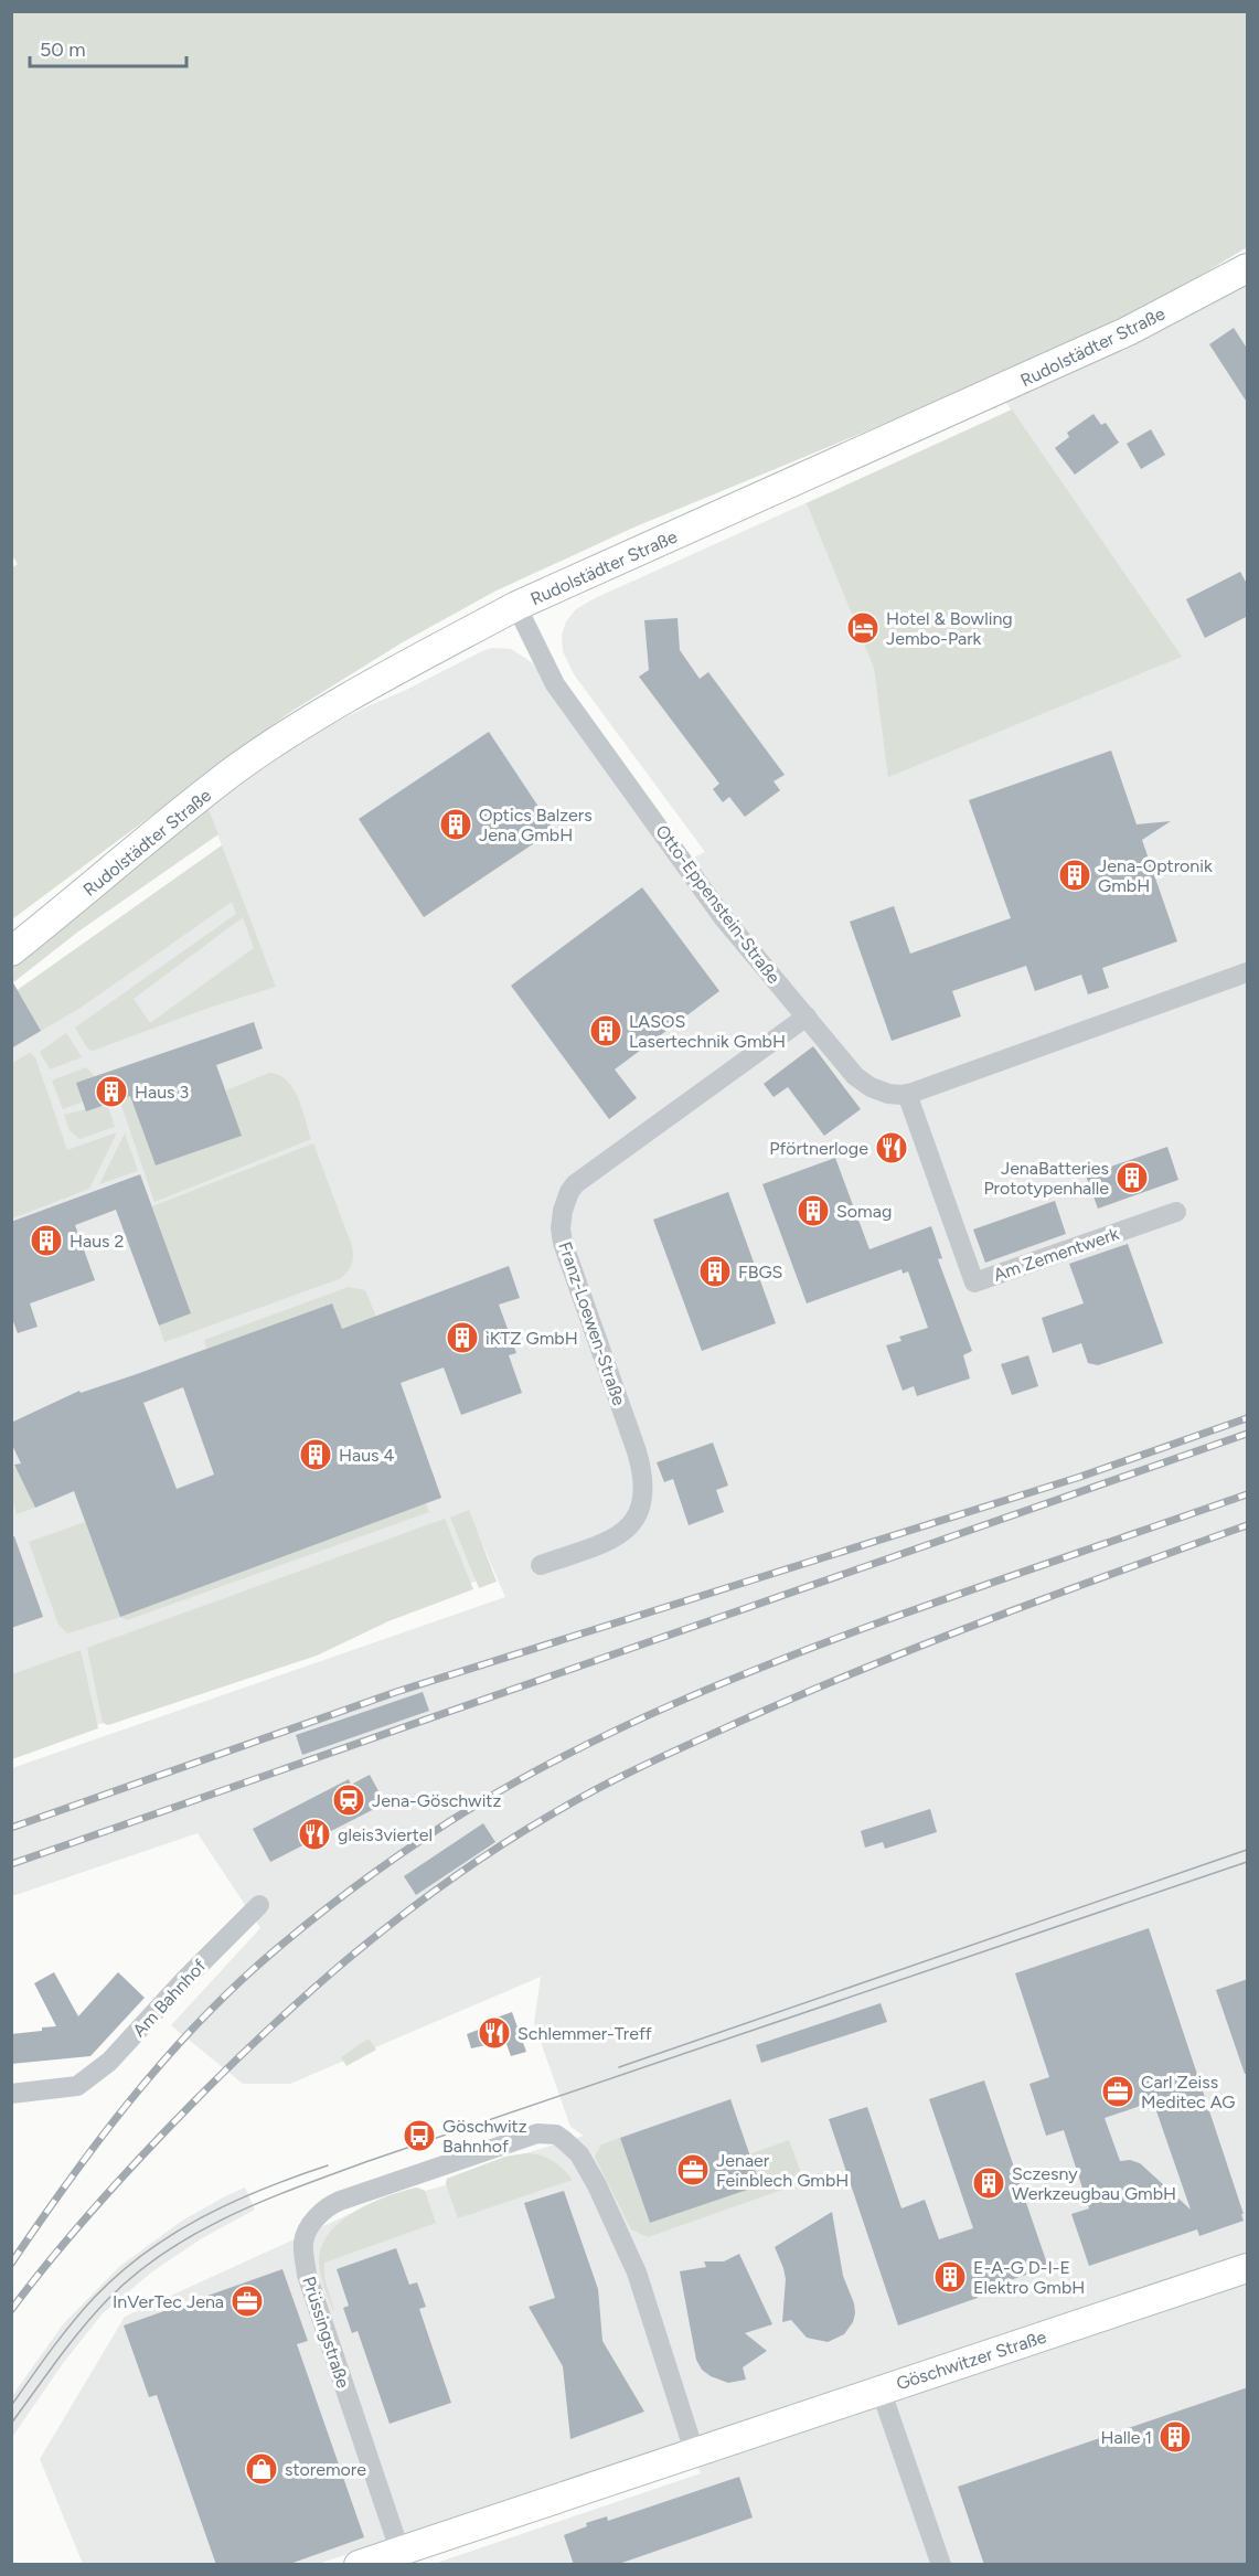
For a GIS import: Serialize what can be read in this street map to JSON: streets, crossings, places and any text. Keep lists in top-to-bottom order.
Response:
{
  "streets": {
    "street": [
      "Rudolstädter Straße",
      "Otto-Eppenstein-Straße",
      "Am Zementwerk",
      "Franz-Loewen-Straße",
      "Am Bahnhof",
      "Prüssingstraße",
      "Göschwitzer Straße"
    ]
  },
  "crossings": [
    ["Rudolstädter Straße", "Otto-Eppenstein-Straße"],
    ["Otto-Eppenstein-Straße", "Am Zementwerk"],
    ["Otto-Eppenstein-Straße", "Franz-Loewen-Straße"],
    ["Prüssingstraße", "Göschwitzer Straße"]
  ],
  "places": {
    "hotel": ["Hotel & Bowling Jembo-Park"],
    "building": [
      "Optics Balzers Jena GmbH",
      "Jena-Optronik GmbH",
      "LASOS Lasertechnik GmbH",
      "Haus 3",
      "JenaBatteries Prototypenhalle",
      "Somag",
      "Haus 2",
      "FBGS",
      "iKTZ GmbH",
      "Haus 4",
      "Sczesny Werkzeugbau GmbH",
      "E-A-G D-I-E Elektro GmbH",
      "Halle 1"
    ],
    "restaurant": ["Pförtnerloge", "gleis3viertel", "Schlemmer-Treff"],
    "station": ["Jena-Göschwitz"],
    "office": ["Carl Zeiss Meditec AG", "Jenaer Feinblech GmbH", "InVerTec Jena"],
    "bus stop": ["Göschwitz Bahnhof"],
    "shop": ["storemore"]
  },
  "scale_bar": "50 m"
}
